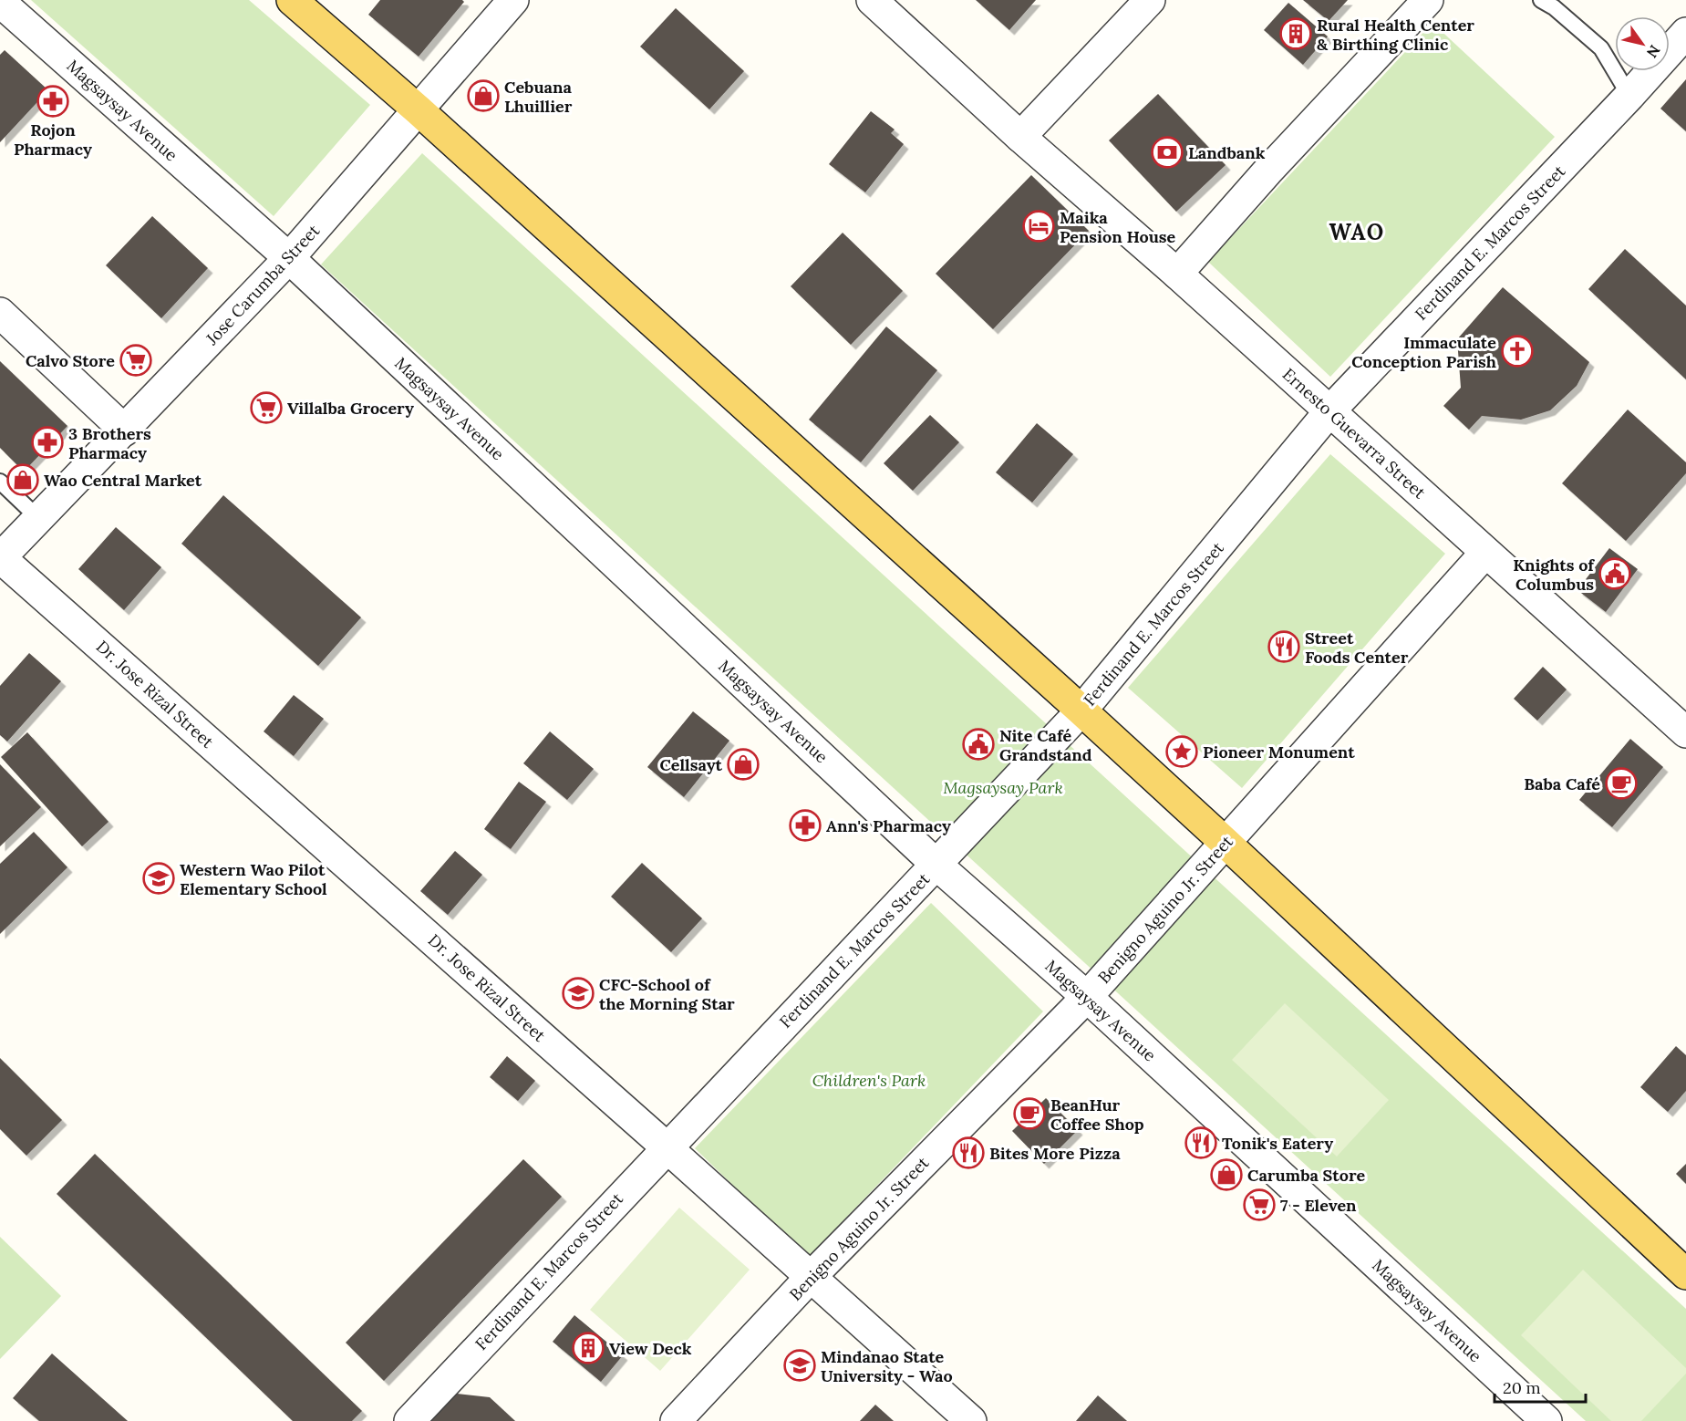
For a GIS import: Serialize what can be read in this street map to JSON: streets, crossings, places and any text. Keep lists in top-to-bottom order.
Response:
{
  "streets": {
    "street": [
      "Magsaysay Avenue",
      "Ferdinand E. Marcos Street",
      "Jose Carumba Street",
      "Ernesto Guevarra Street",
      "Dr. Jose Rizal Street",
      "Benigno Aguino Jr. Street"
    ]
  },
  "crossings": [
    ["Magsaysay Avenue", "Ferdinand E. Marcos Street"],
    ["Magsaysay Avenue", "Jose Carumba Street"],
    ["Magsaysay Avenue", "Benigno Aguino Jr. Street"],
    ["Ferdinand E. Marcos Street", "Ernesto Guevarra Street"],
    ["Ferdinand E. Marcos Street", "Dr. Jose Rizal Street"],
    ["Jose Carumba Street", "Dr. Jose Rizal Street"],
    ["Ernesto Guevarra Street", "Benigno Aguino Jr. Street"],
    ["Dr. Jose Rizal Street", "Benigno Aguino Jr. Street"]
  ],
  "districts": ["WAO"],
  "parks": ["Magsaysay Park", "Children's Park"],
  "places": {
    "building": ["Rural Health Center & Birthing Clinic", "View Deck"],
    "shop": [
      "Cebuana Lhuillier",
      "Wao Central Market",
      "Cellsayt",
      "Carumba Store"
    ],
    "pharmacy": ["Rojon Pharmacy", "3 Brothers Pharmacy", "Ann's Pharmacy"],
    "bank": ["Landbank"],
    "hotel": ["Maika Pension House"],
    "church": ["Immaculate Conception Parish"],
    "supermarket": ["Calvo Store", "Villalba Grocery", "7 - Eleven"],
    "public building": ["Knights of Columbus", "Nite Café Grandstand"],
    "restaurant": ["Street Foods Center", "Tonik's Eatery", "Bites More Pizza"],
    "place": ["Pioneer Monument"],
    "cafe": ["Baba Café", "BeanHur Coffee Shop"],
    "school or university": ["Western Wao Pilot Elementary School", "CFC-School of the Morning Star", "Mindanao State University - Wao"]
  },
  "scale_bar": "20 m",
  "north": "bottom right"
}
